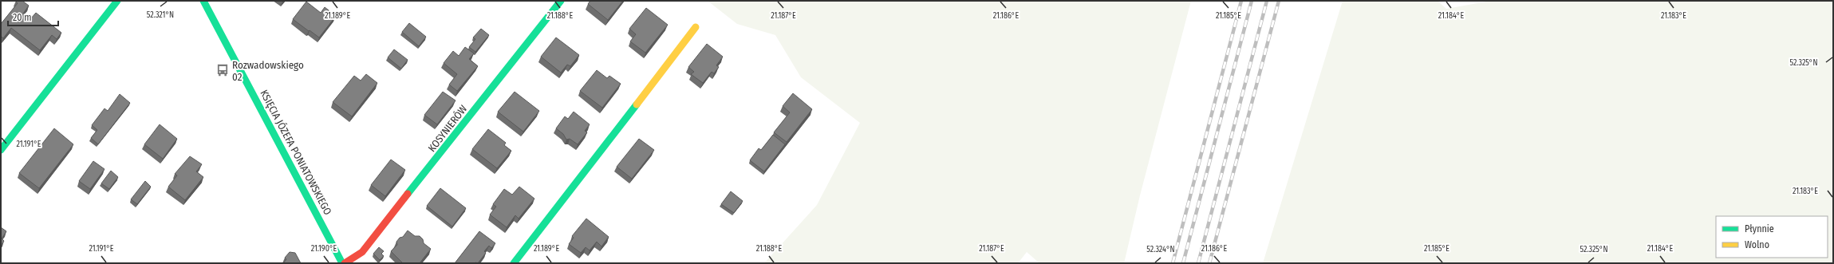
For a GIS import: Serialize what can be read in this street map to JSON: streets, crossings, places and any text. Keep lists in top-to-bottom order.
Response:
{
  "streets": {
    "street": ["KOSYNIERÓW", "KSIĘCIA JÓZEFA PONIATOWSKIEGO"]
  },
  "crossings": [
    ["KOSYNIERÓW", "KSIĘCIA JÓZEFA PONIATOWSKIEGO"]
  ],
  "places": {
    "bus stop": ["Rozwadowskiego 02"]
  },
  "legend": ["Płynnie", "Wolno"],
  "scale_bar": "20 m",
  "coordinates": [
    "52.321°N",
    "21.186°E",
    "21.189°E",
    "21.188°E",
    "21.187°E",
    "21.185°E",
    "21.184°E",
    "21.183°E",
    "52.325°N",
    "21.191°E",
    "21.190°E",
    "52.324°N"
  ]
}
